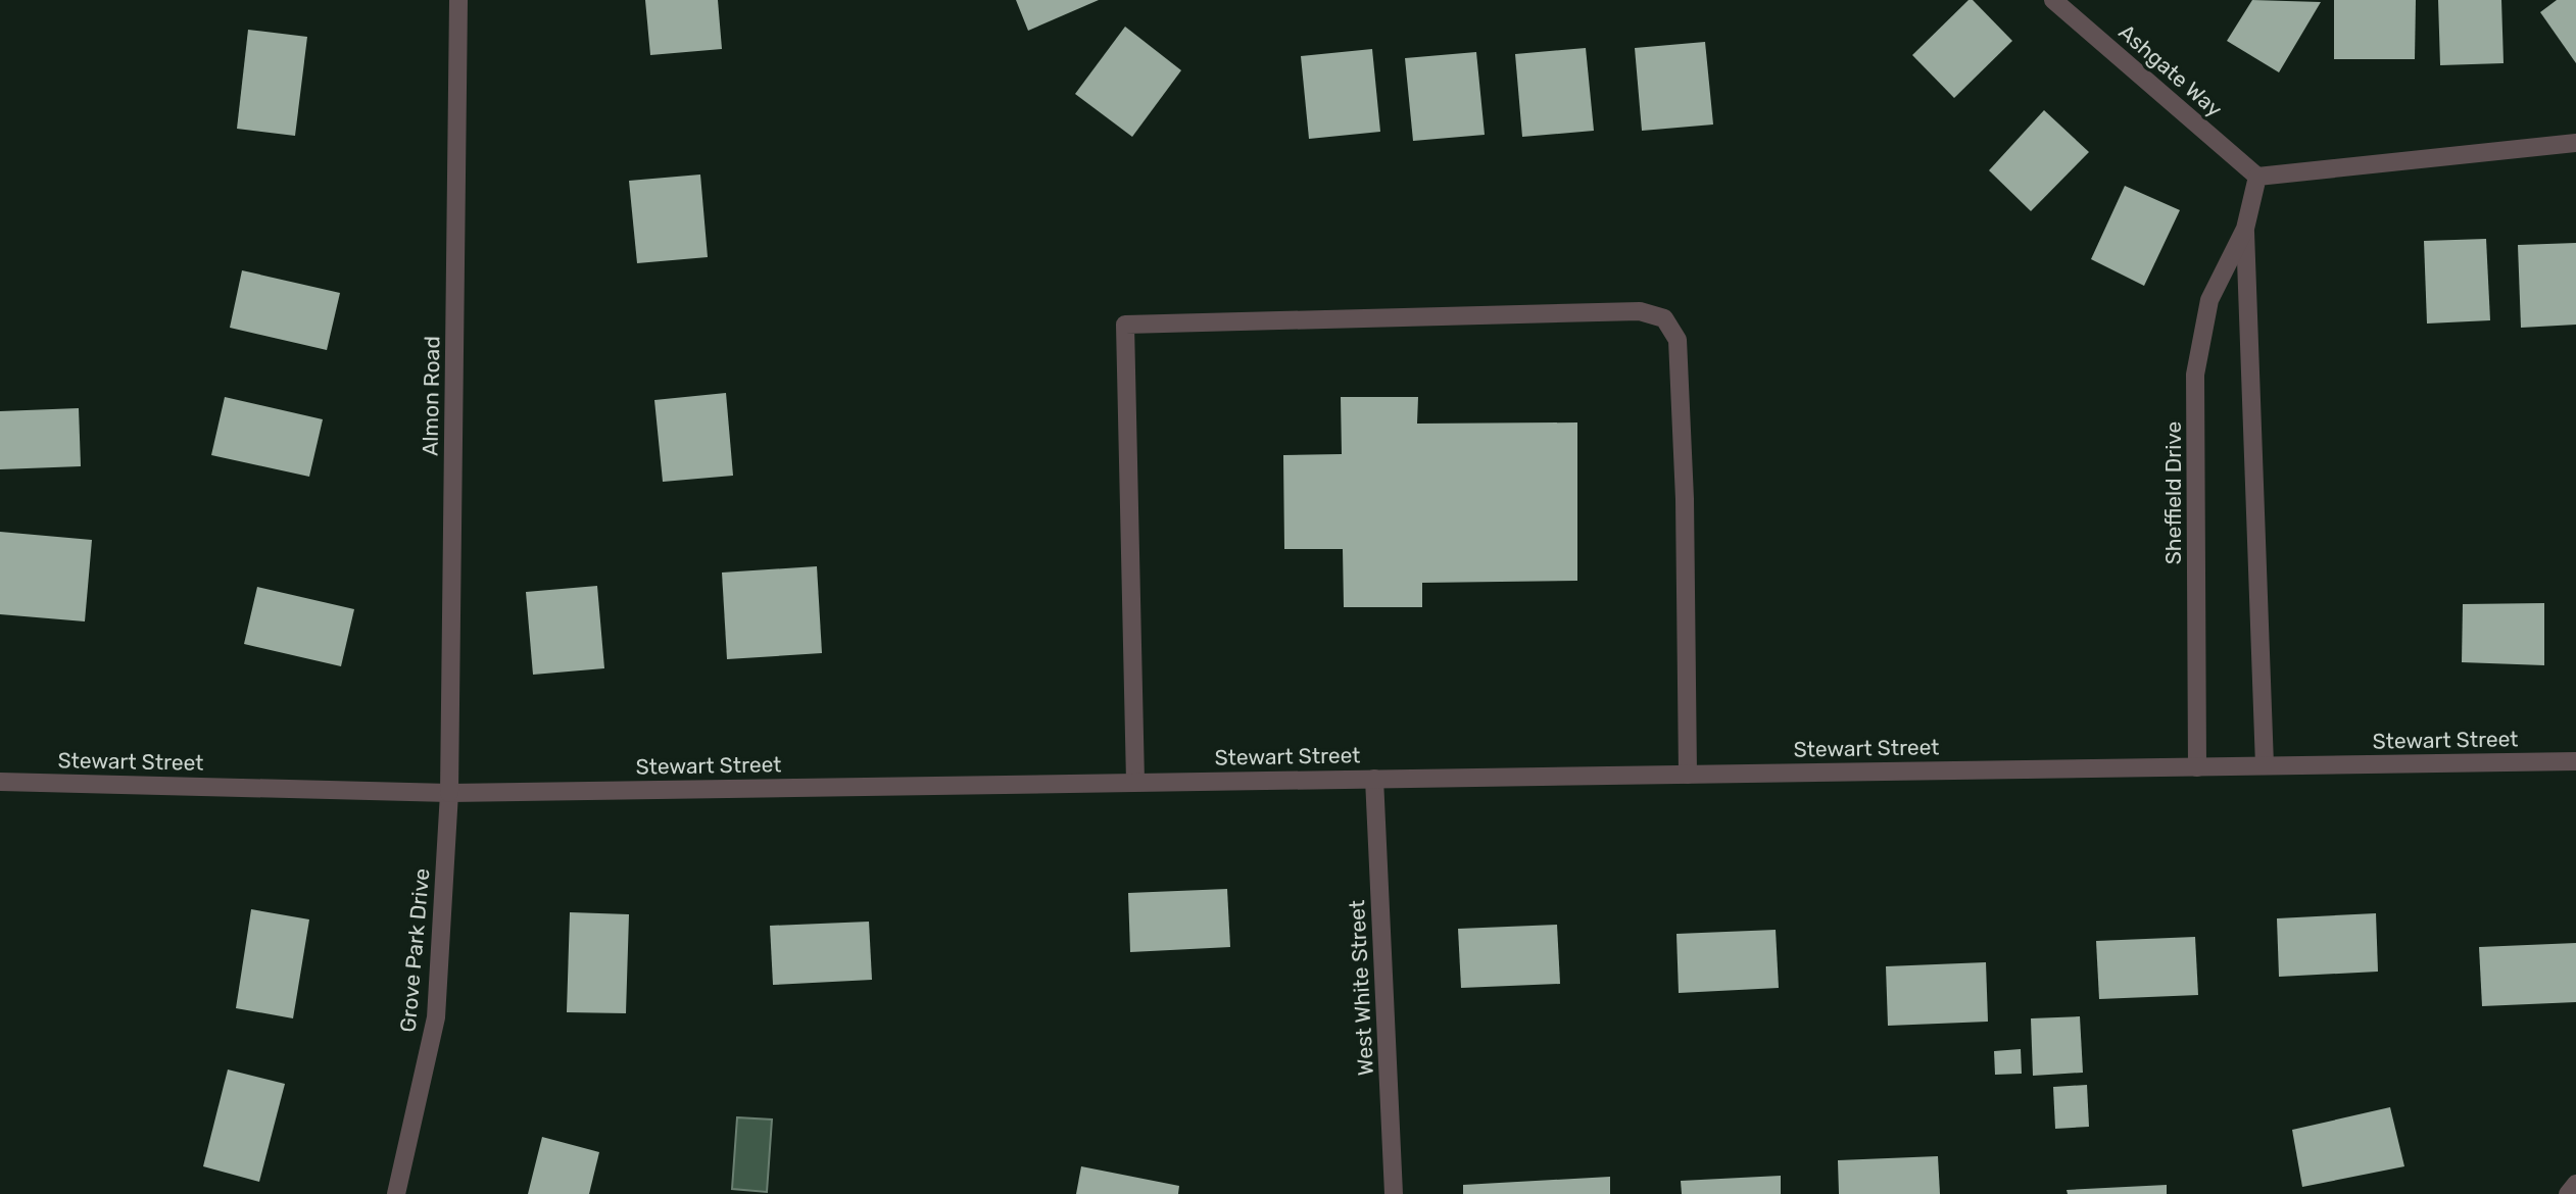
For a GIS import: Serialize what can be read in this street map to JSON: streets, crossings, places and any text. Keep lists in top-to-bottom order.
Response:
{
  "streets": {
    "street": [
      "Ashgate Way",
      "Almon Road",
      "Sheffield Drive",
      "Stewart Street",
      "Grove Park Drive",
      "West White Street"
    ]
  },
  "crossings": [
    ["Ashgate Way", "Sheffield Drive"],
    ["Almon Road", "Stewart Street"],
    ["Almon Road", "Grove Park Drive"],
    ["Sheffield Drive", "Stewart Street"],
    ["Stewart Street", "Grove Park Drive"],
    ["Stewart Street", "West White Street"]
  ]
}
